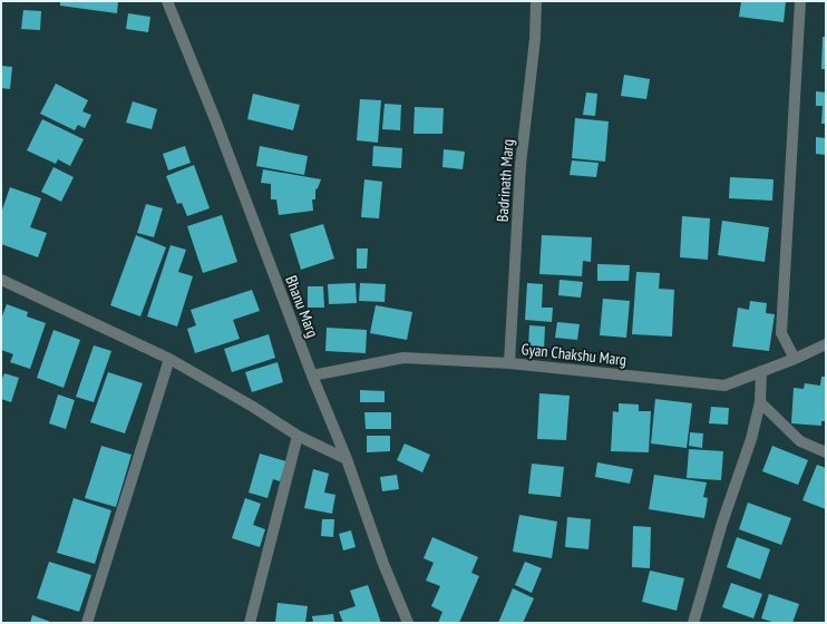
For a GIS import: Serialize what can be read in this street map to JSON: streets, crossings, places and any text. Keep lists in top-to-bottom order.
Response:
{
  "streets": {
    "street": ["Badrinath Marg", "Bhanu Marg", "Gyan Chakshu Marg"]
  },
  "crossings": [
    ["Badrinath Marg", "Gyan Chakshu Marg"],
    ["Bhanu Marg", "Gyan Chakshu Marg"]
  ]
}
